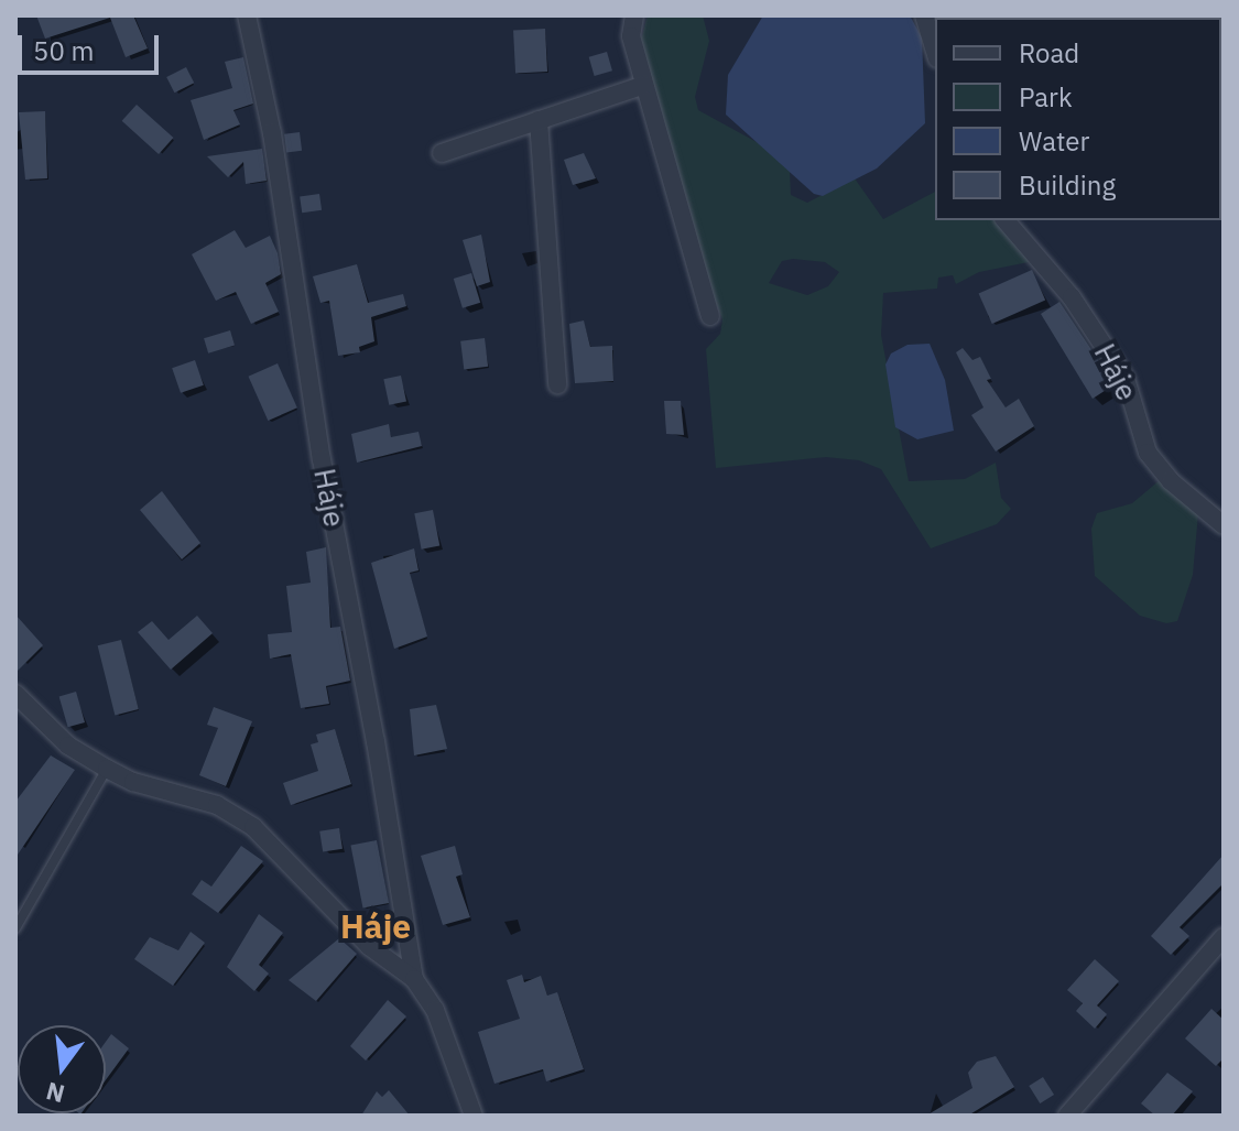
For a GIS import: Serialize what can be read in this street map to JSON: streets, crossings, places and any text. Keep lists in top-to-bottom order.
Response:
{
  "streets": {
    "street": ["Háje"]
  },
  "districts": ["Háje"],
  "legend": [
    "Road",
    "Park",
    "Water",
    "Building"
  ],
  "scale_bar": "50 m",
  "north": "bottom"
}
